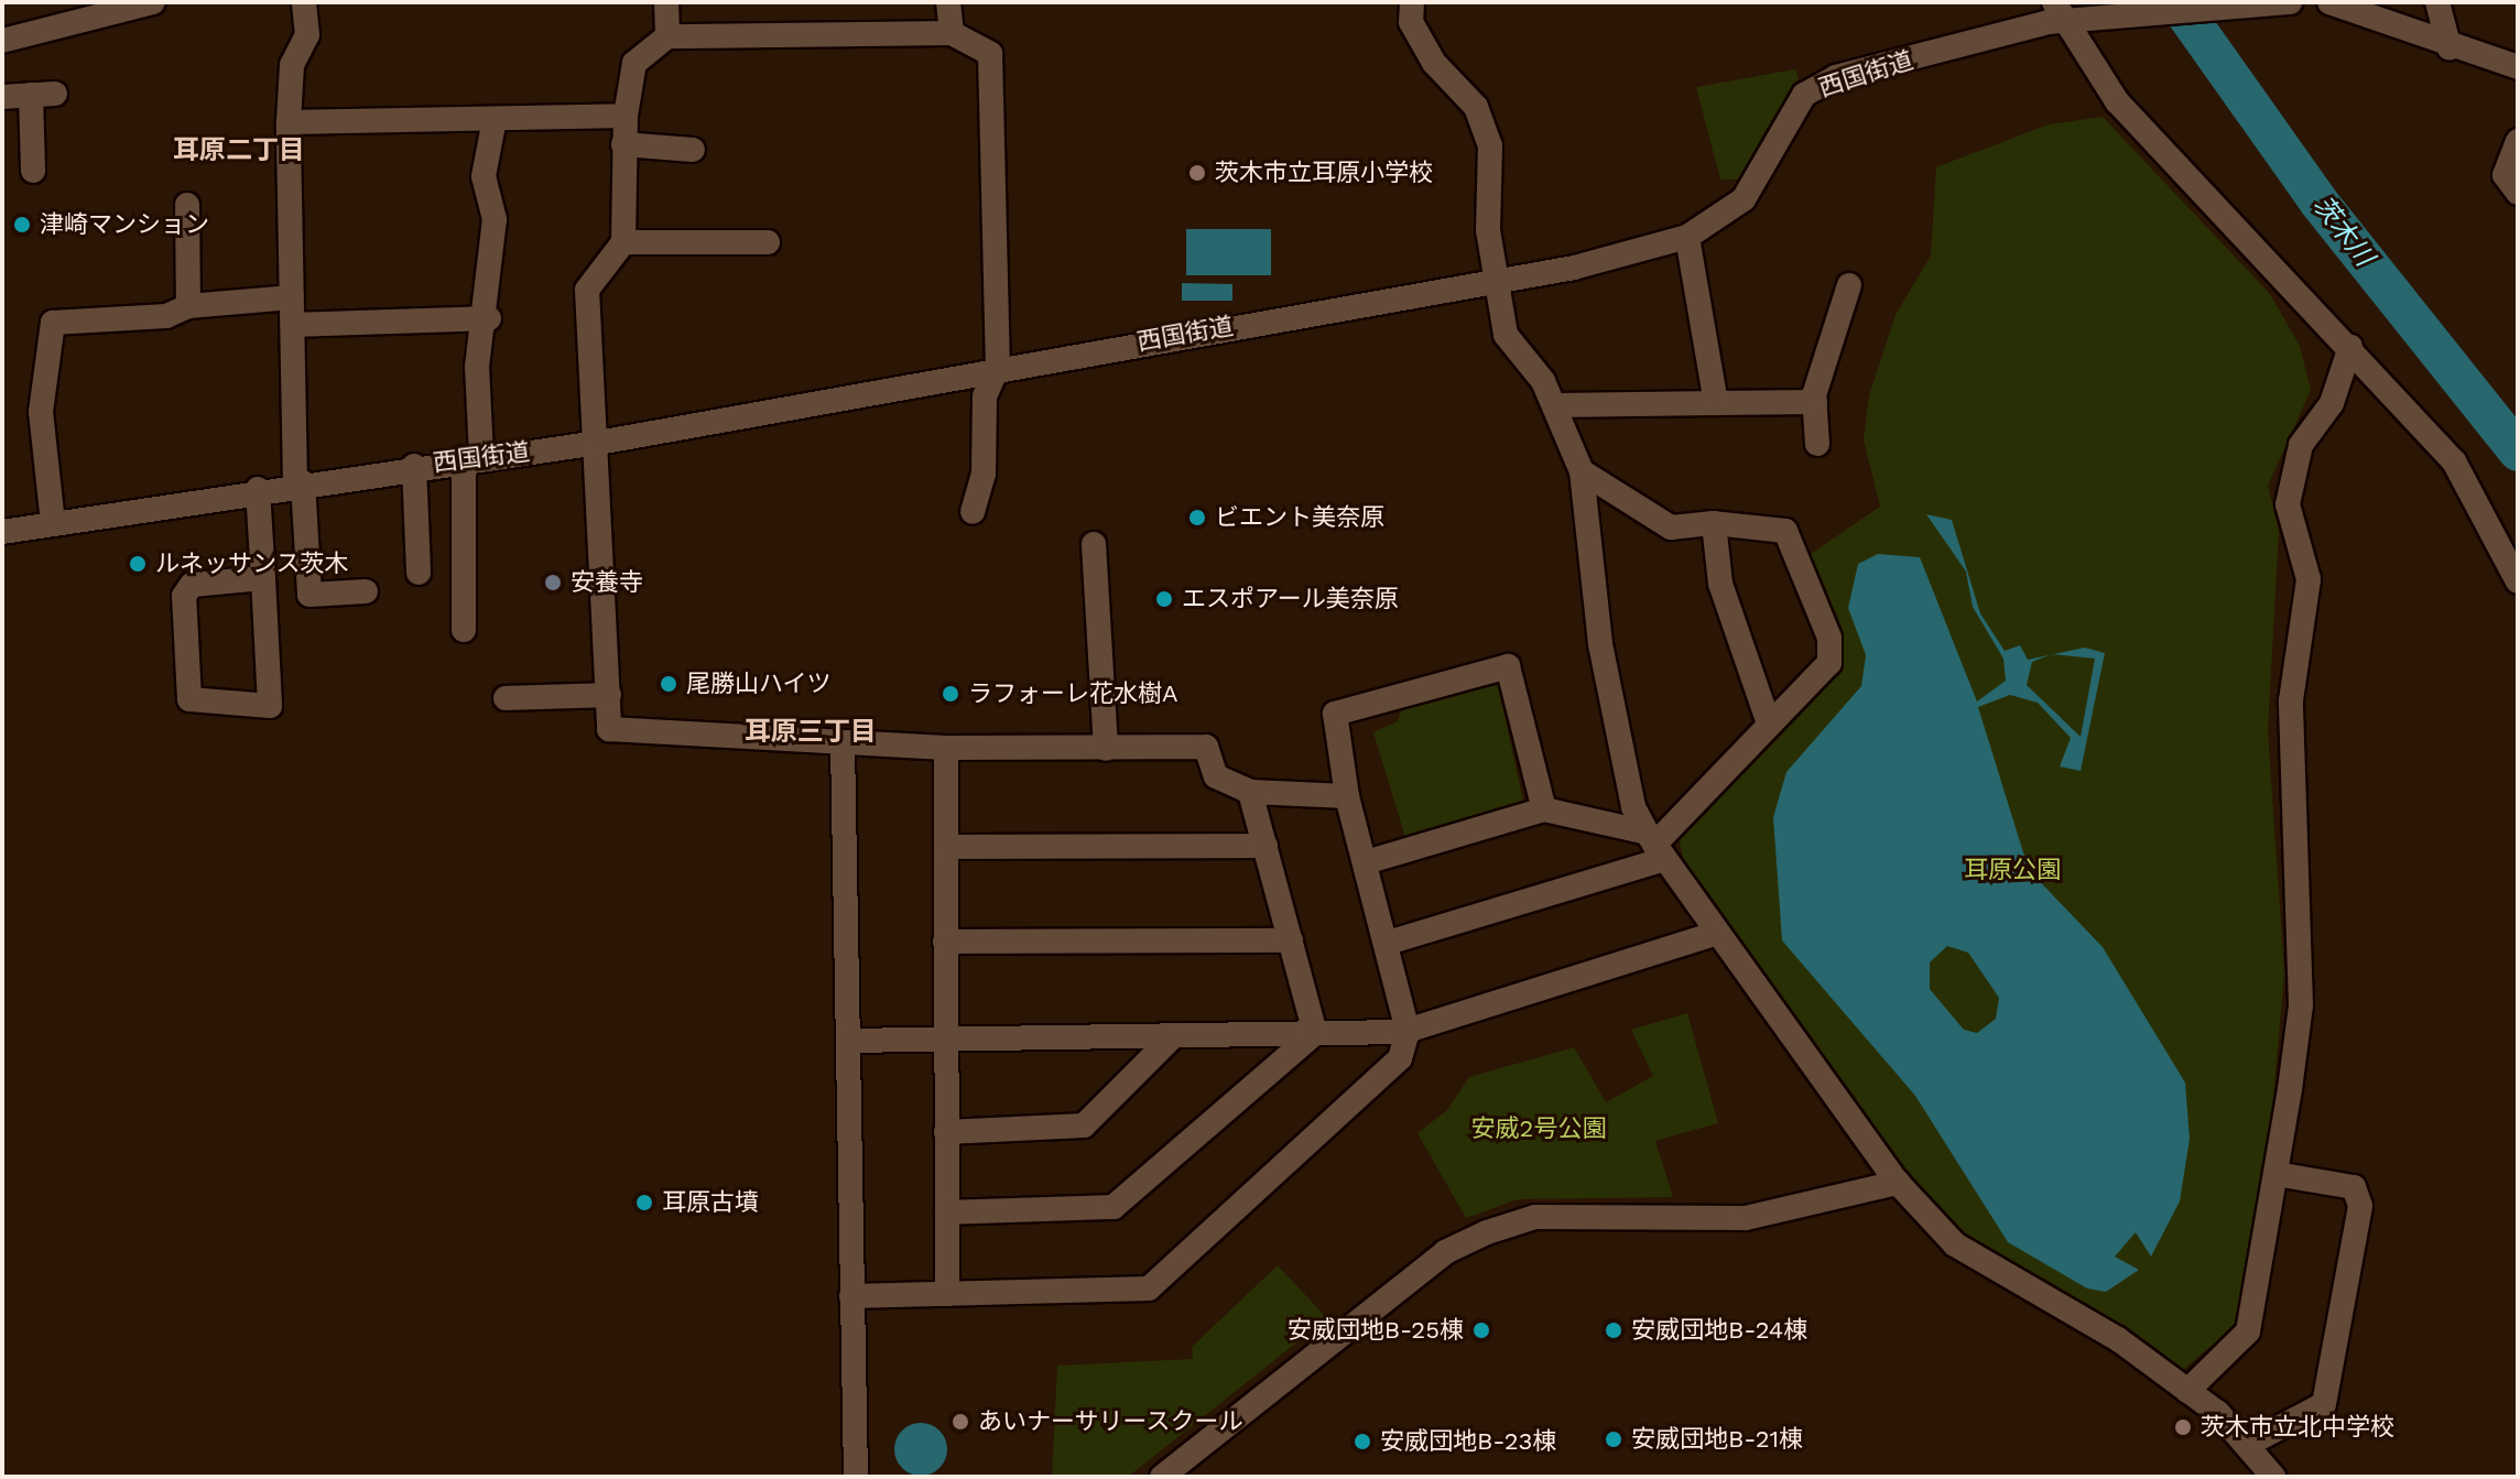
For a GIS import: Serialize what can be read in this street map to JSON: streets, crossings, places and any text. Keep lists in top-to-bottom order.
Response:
{
  "streets": {
    "street": ["西国街道"]
  },
  "districts": ["耳原二丁目", "耳原三丁目"],
  "water": ["茨木川"],
  "parks": ["耳原公園", "安威2号公園"],
  "places": [
    "茨木市立耳原小学校",
    "津崎マンション",
    "ビエント美奈原",
    "ルネッサンス茨木",
    "安養寺",
    "エスポアール美奈原",
    "尾勝山ハイツ",
    "ラフォーレ花水樹A",
    "耳原古墳",
    "安威団地B-25棟",
    "安威団地B-24棟",
    "あいナーサリースクール",
    "茨木市立北中学校",
    "安威団地B-21棟",
    "安威団地B-23棟"
  ]
}
